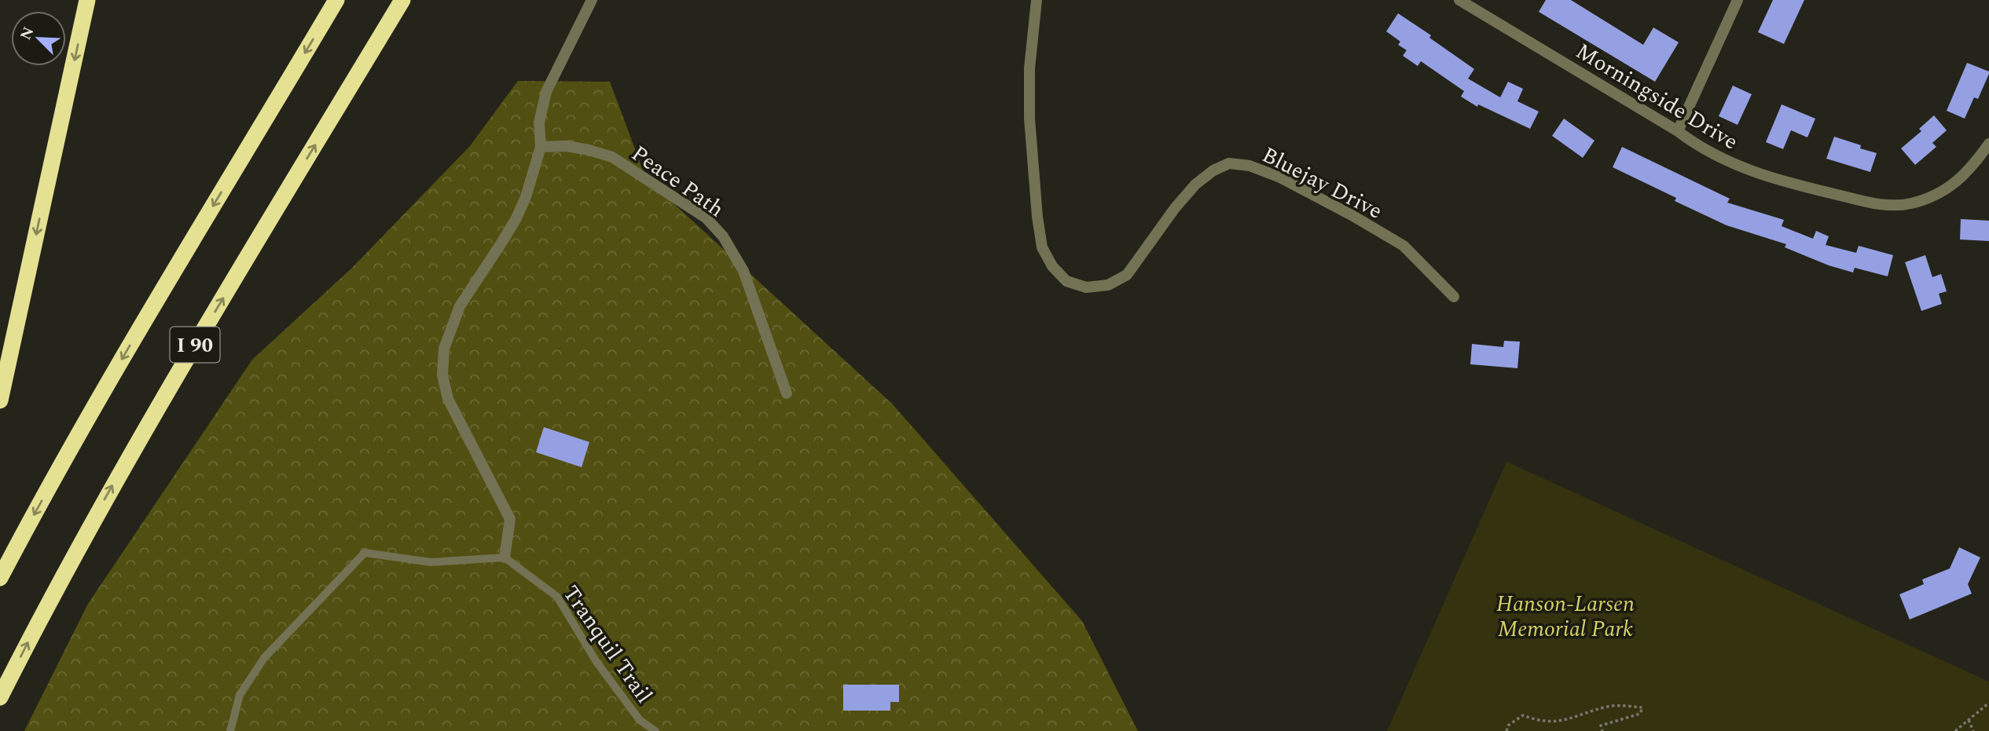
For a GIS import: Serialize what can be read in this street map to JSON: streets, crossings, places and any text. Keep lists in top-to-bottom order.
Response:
{
  "streets": {
    "highway": ["I 90"],
    "street": ["Morningside Drive", "Peace Path", "Bluejay Drive"],
    "lane": ["Tranquil Trail"]
  },
  "parks": ["Hanson-Larsen Memorial Park"],
  "north": "top left"
}
